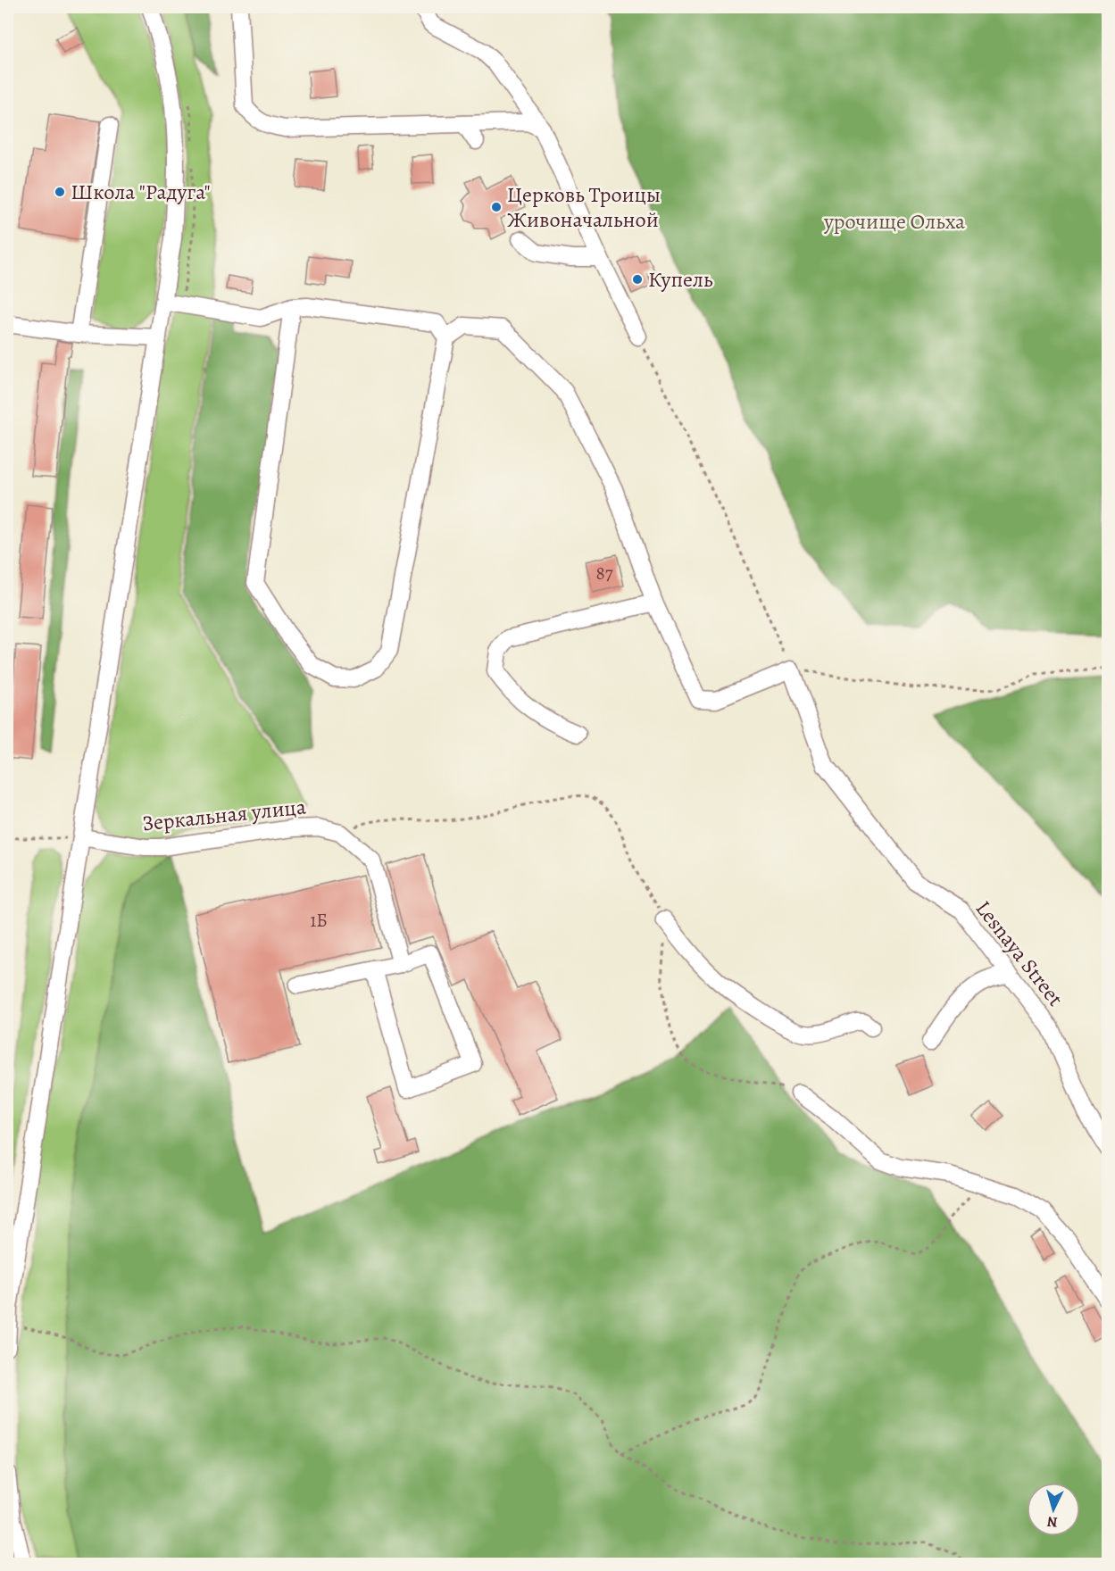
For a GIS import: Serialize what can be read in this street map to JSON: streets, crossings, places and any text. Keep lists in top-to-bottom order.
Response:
{
  "streets": {
    "street": ["Зеркальная улица", "Lesnaya Street"]
  },
  "parks": ["урочище Ольха"],
  "places": ["Школа \"Радуга\"", "Церковь Троицы Живоначальной", "Купель"],
  "house_numbers": ["87", "1Б"],
  "north": "bottom"
}
